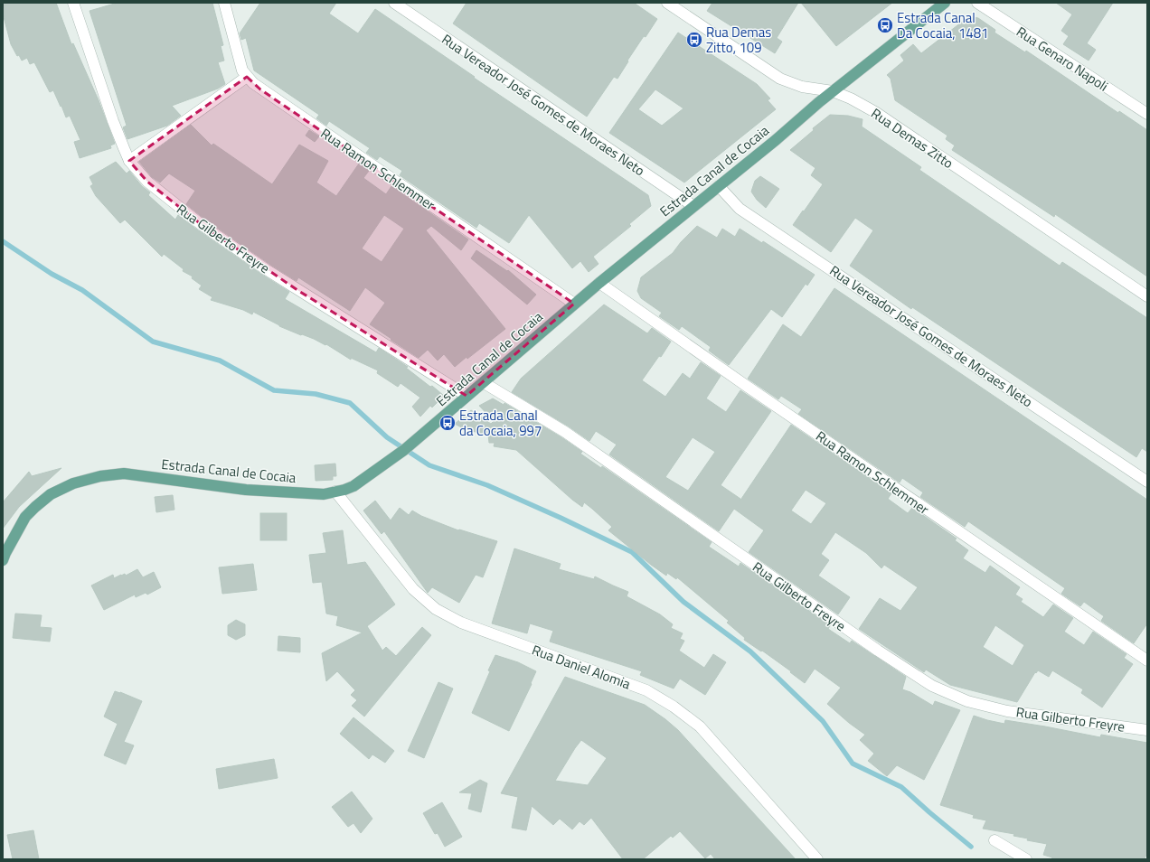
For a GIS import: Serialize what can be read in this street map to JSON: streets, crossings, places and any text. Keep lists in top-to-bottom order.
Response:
{
  "streets": {
    "main road": ["Estrada Canal de Cocaia"],
    "street": [
      "Rua Genaro Napoli",
      "Rua Vereador José Gomes de Moraes Neto",
      "Rua Demas Zitto",
      "Rua Ramon Schlemmer",
      "Rua Gilberto Freyre",
      "Rua Daniel Alomia"
    ]
  },
  "crossings": [
    ["Rua Vereador José Gomes de Moraes Neto", "Estrada Canal de Cocaia"],
    ["Rua Demas Zitto", "Estrada Canal de Cocaia"],
    ["Rua Ramon Schlemmer", "Estrada Canal de Cocaia"],
    ["Estrada Canal de Cocaia", "Rua Gilberto Freyre"],
    ["Estrada Canal de Cocaia", "Rua Daniel Alomia"]
  ],
  "places": {
    "bus stop": ["Estrada Canal Da Cocaia, 1481", "Rua Demas Zitto, 109", "Estrada Canal da Cocaia, 997"]
  }
}
